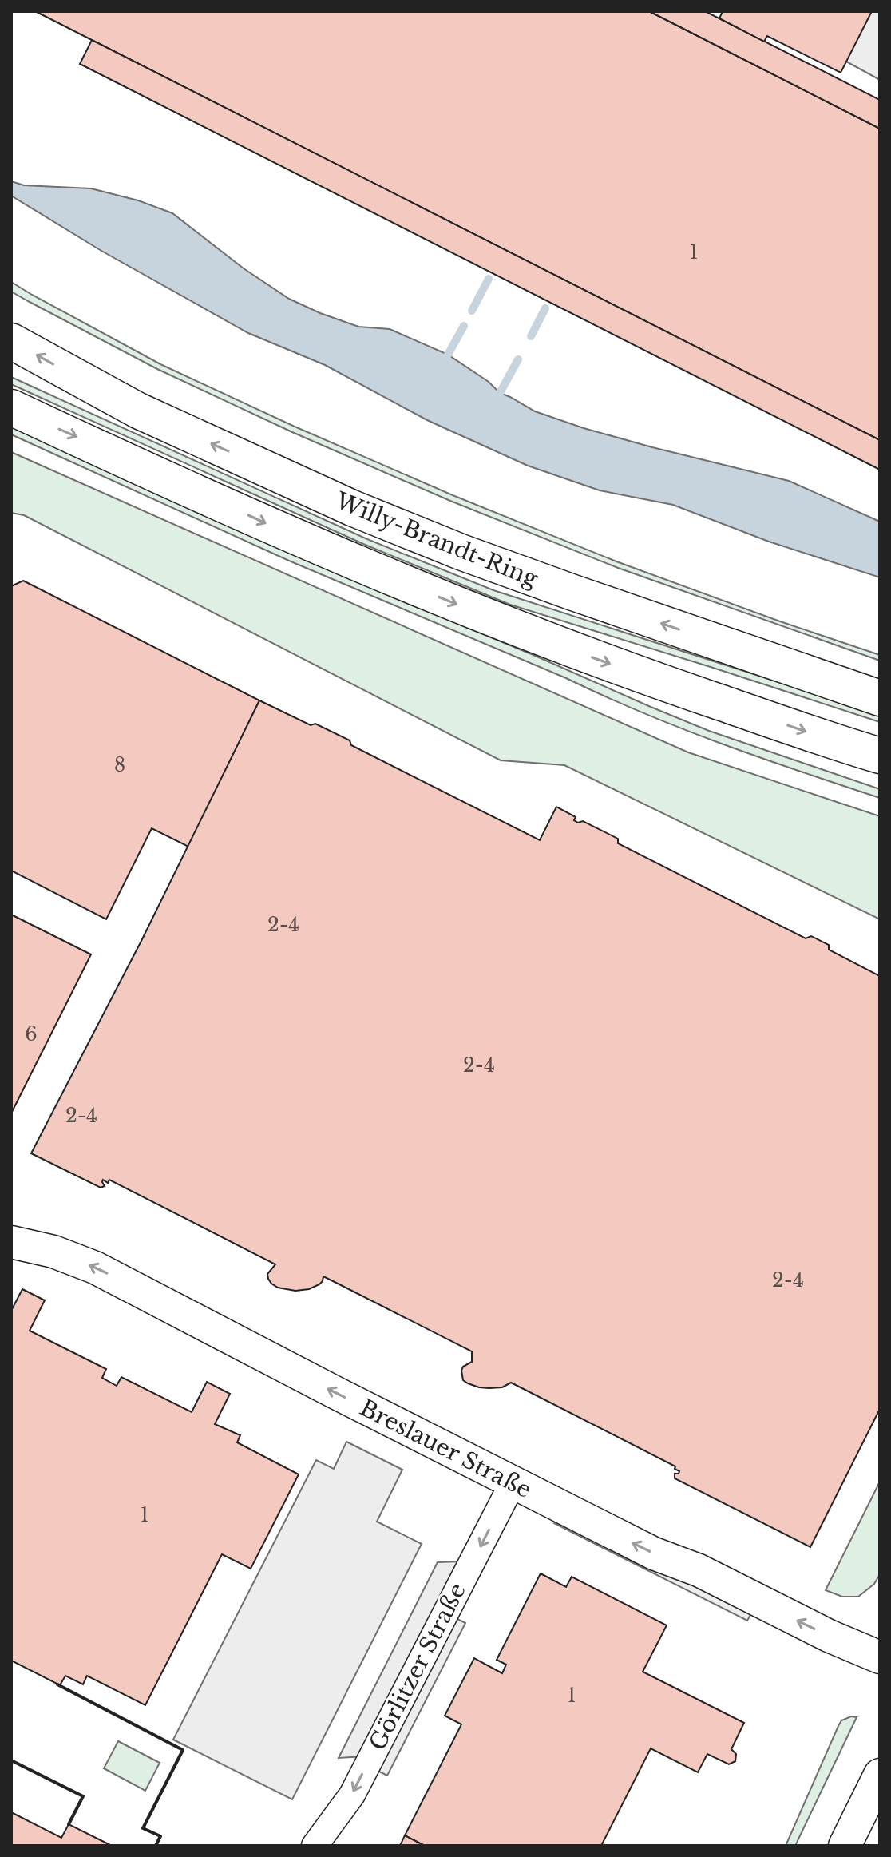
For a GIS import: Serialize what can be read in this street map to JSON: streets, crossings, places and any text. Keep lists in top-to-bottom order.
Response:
{
  "streets": {
    "main road": ["Willy-Brandt-Ring"],
    "street": ["Breslauer Straße", "Görlitzer Straße"]
  },
  "crossings": [
    ["Breslauer Straße", "Görlitzer Straße"]
  ],
  "one_way": ["Breslauer Straße", "Görlitzer Straße"],
  "house_numbers": [
    "1",
    "8",
    "2-4",
    "6",
    "2-4",
    "2-4",
    "2-4",
    "1",
    "1"
  ]
}
